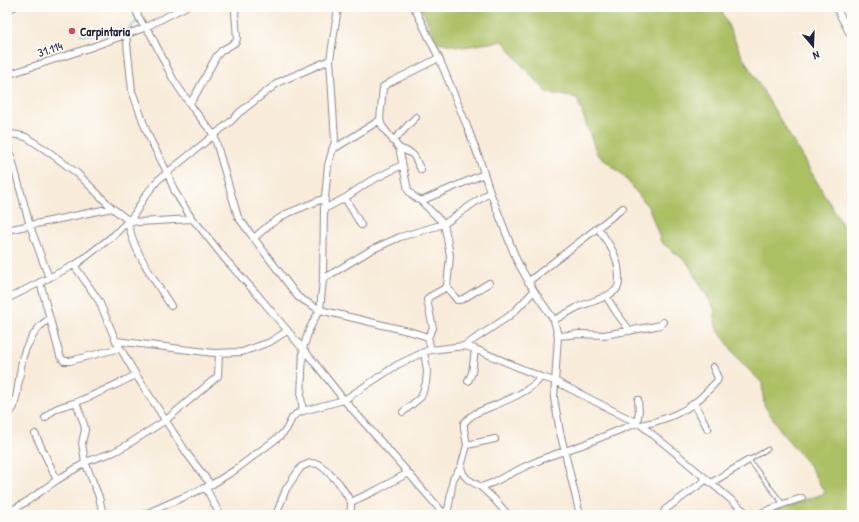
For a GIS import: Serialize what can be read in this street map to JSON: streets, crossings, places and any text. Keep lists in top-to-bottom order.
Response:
{
  "streets": {
    "street": ["31.114"]
  },
  "places": ["Carpintaria"],
  "north": "bottom"
}
